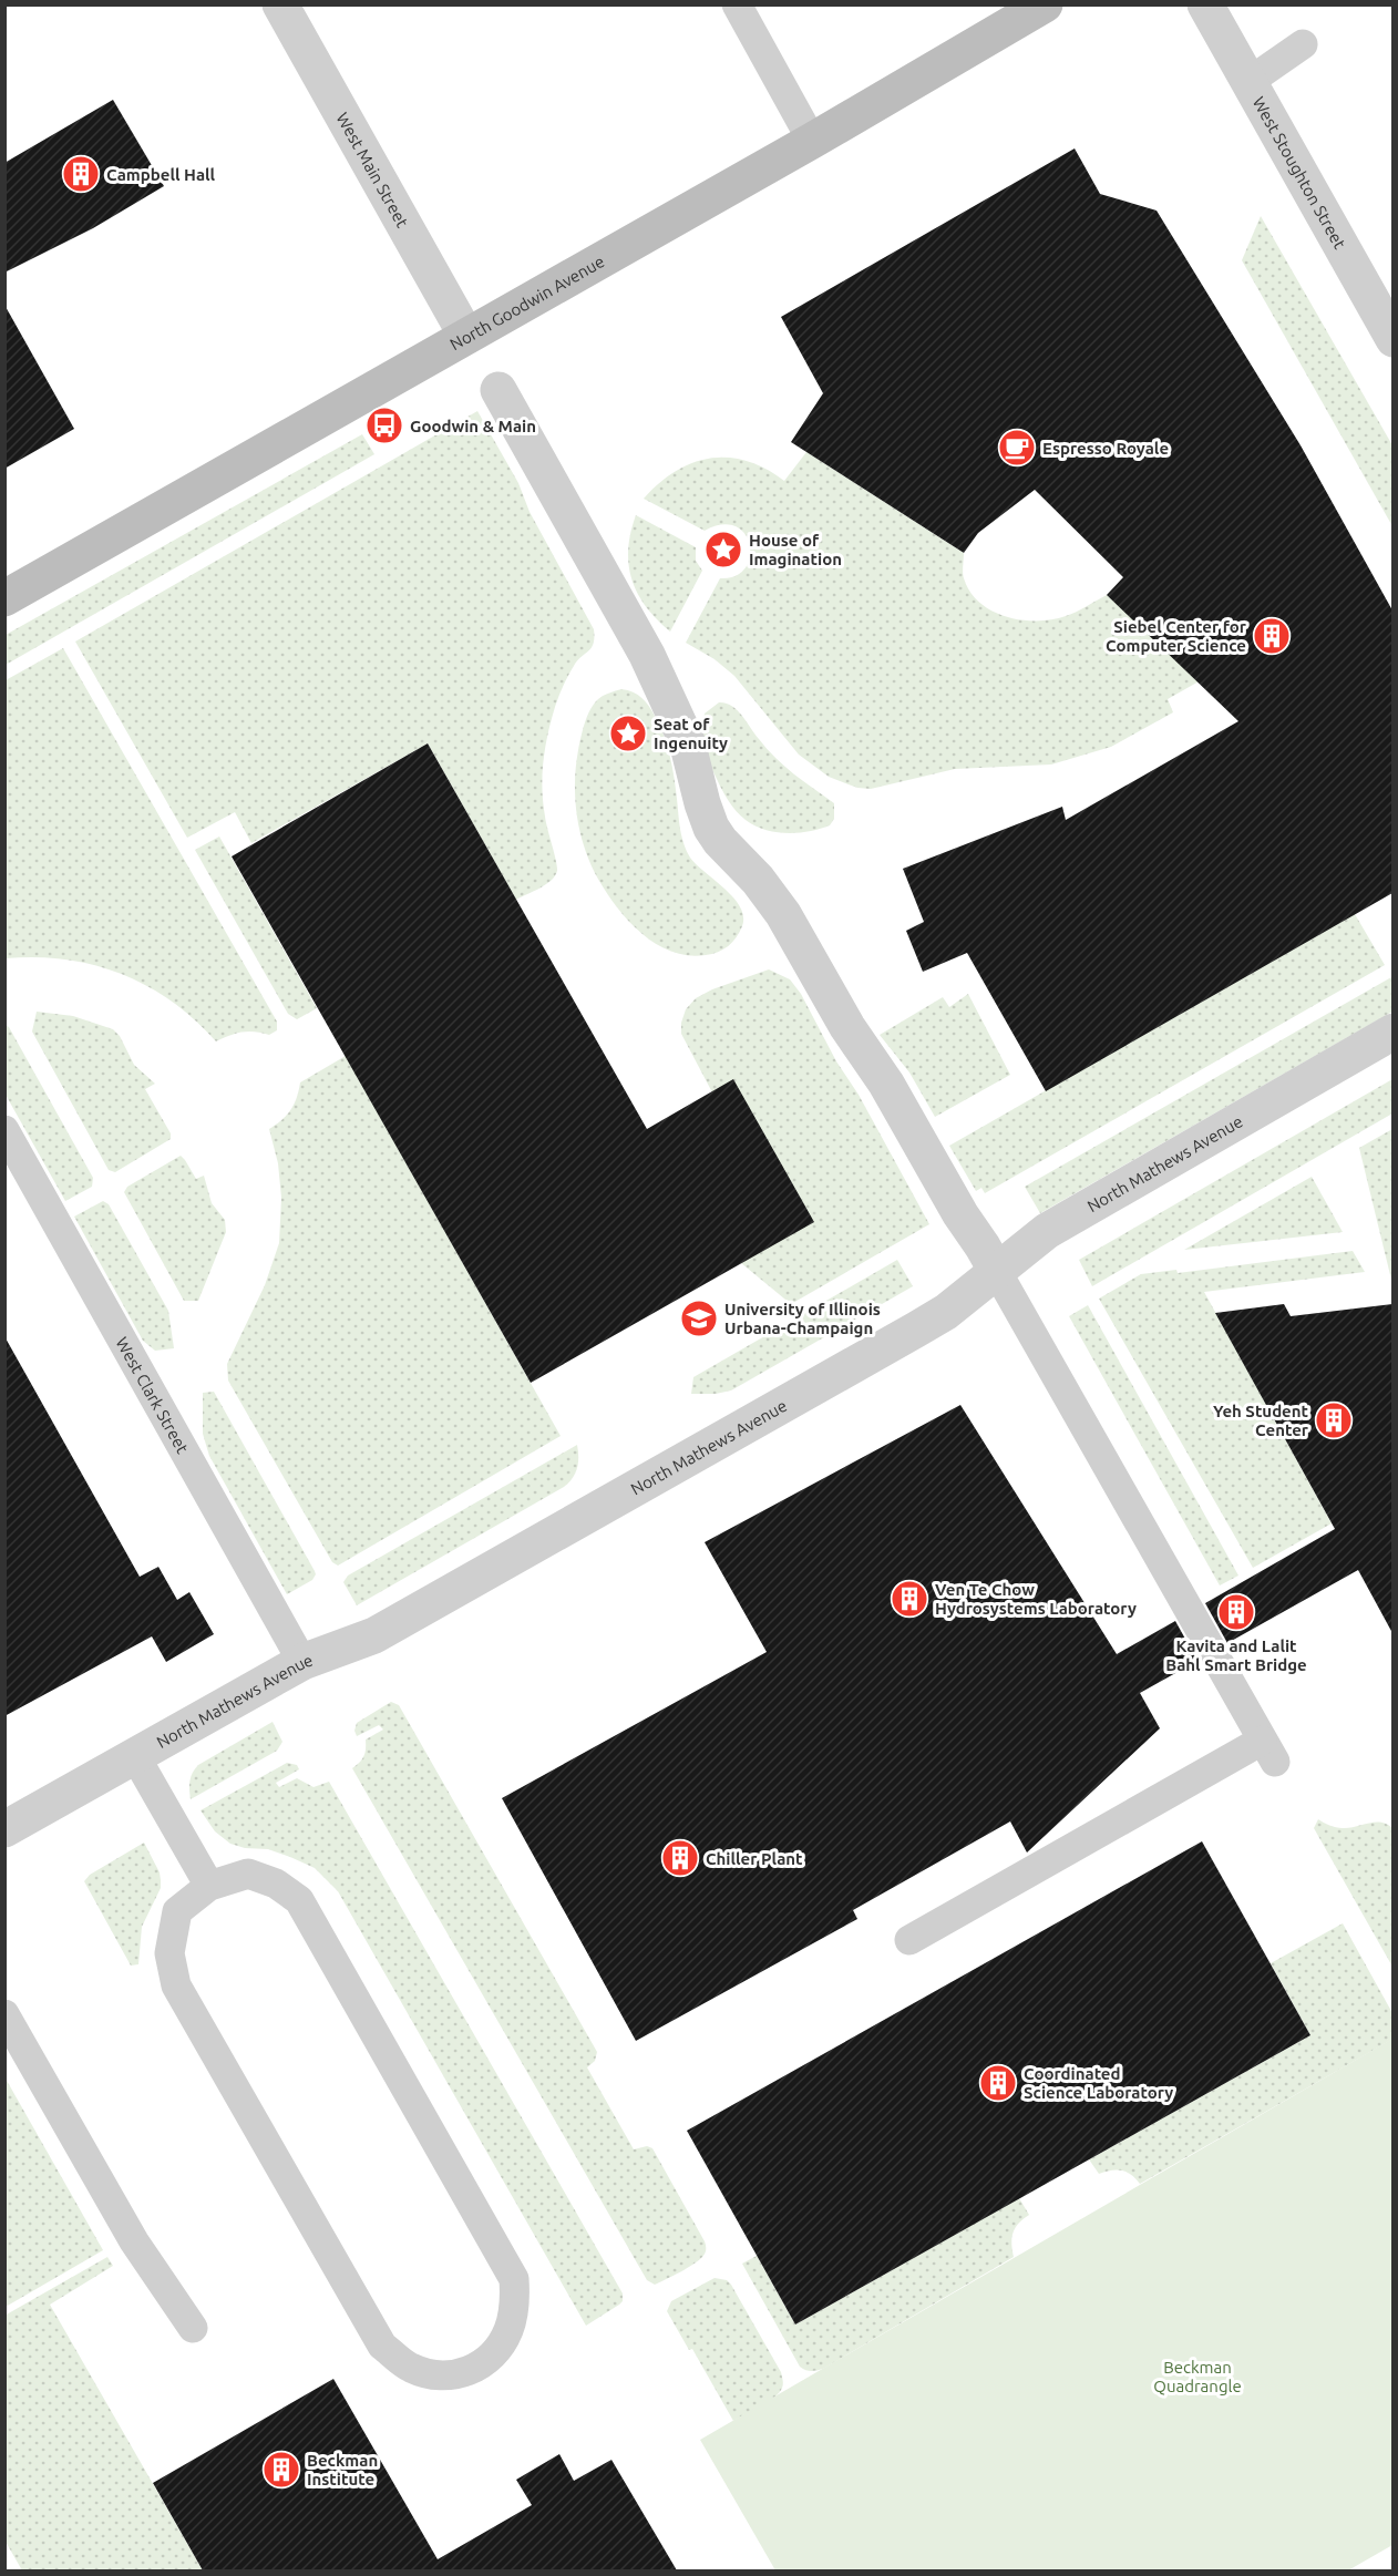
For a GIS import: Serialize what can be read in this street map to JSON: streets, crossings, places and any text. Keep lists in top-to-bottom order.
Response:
{
  "streets": {
    "street": [
      "West Main Street",
      "West Stoughton Street",
      "North Goodwin Avenue",
      "North Mathews Avenue"
    ],
    "lane": ["West Clark Street"]
  },
  "crossings": [
    ["West Main Street", "North Goodwin Avenue"],
    ["North Mathews Avenue", "West Clark Street"]
  ],
  "parks": ["Beckman Quadrangle"],
  "places": {
    "building": [
      "Campbell Hall",
      "Siebel Center for Computer Science",
      "Yeh Student Center",
      "Ven Te Chow Hydrosystems Laboratory",
      "Kavita and Lalit Bahl Smart Bridge",
      "Chiller Plant",
      "Coordinated Science Laboratory",
      "Beckman Institute"
    ],
    "bus stop": ["Goodwin & Main"],
    "cafe": ["Espresso Royale"],
    "place": ["House of Imagination", "Seat of Ingenuity"],
    "school or university": ["University of Illinois Urbana-Champaign"]
  }
}
